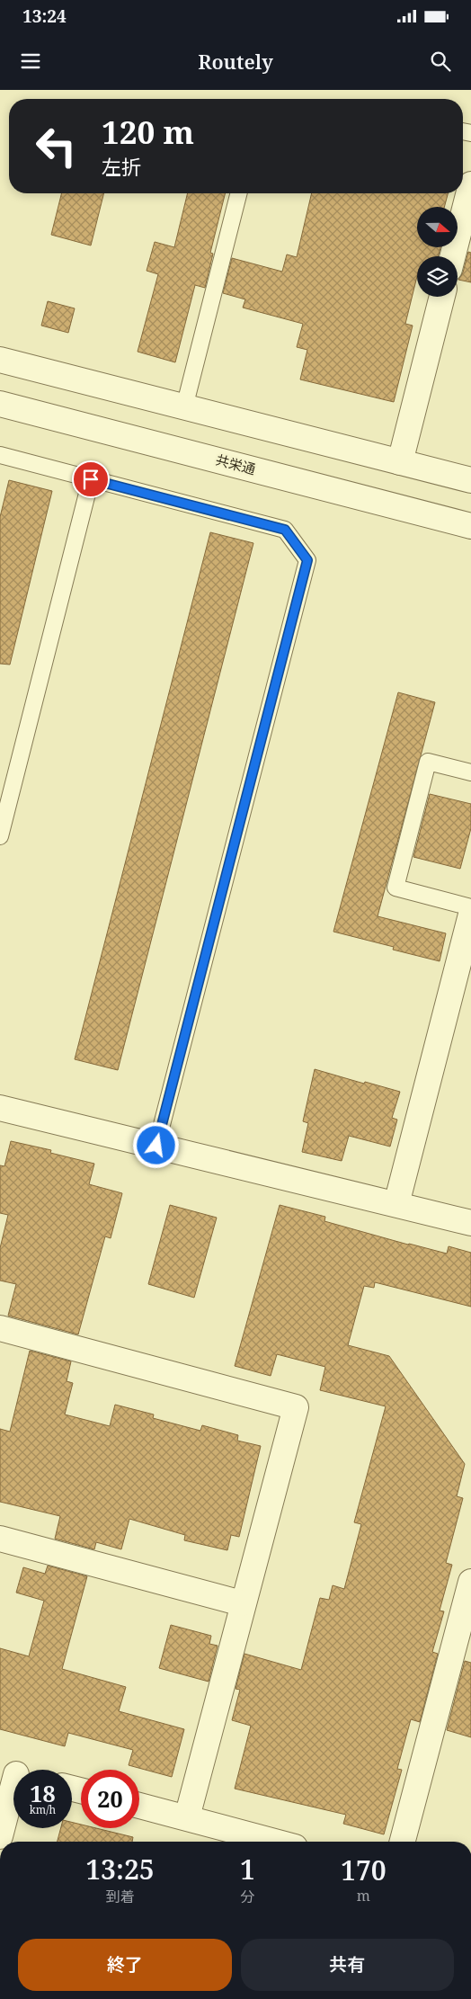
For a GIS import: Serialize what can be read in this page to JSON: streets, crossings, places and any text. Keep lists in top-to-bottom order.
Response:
{
  "streets": {
    "street": ["共栄通"]
  },
  "north": "right",
  "page": {
    "status": "13:24",
    "header": "Routely",
    "turn": ["120 m", "左折"],
    "speed": "18 km/h",
    "limit": "20",
    "eta": [
      "13:25",
      "到着",
      "1",
      "分",
      "170",
      "m"
    ],
    "buttons": ["終了", "共有"]
  }
}
